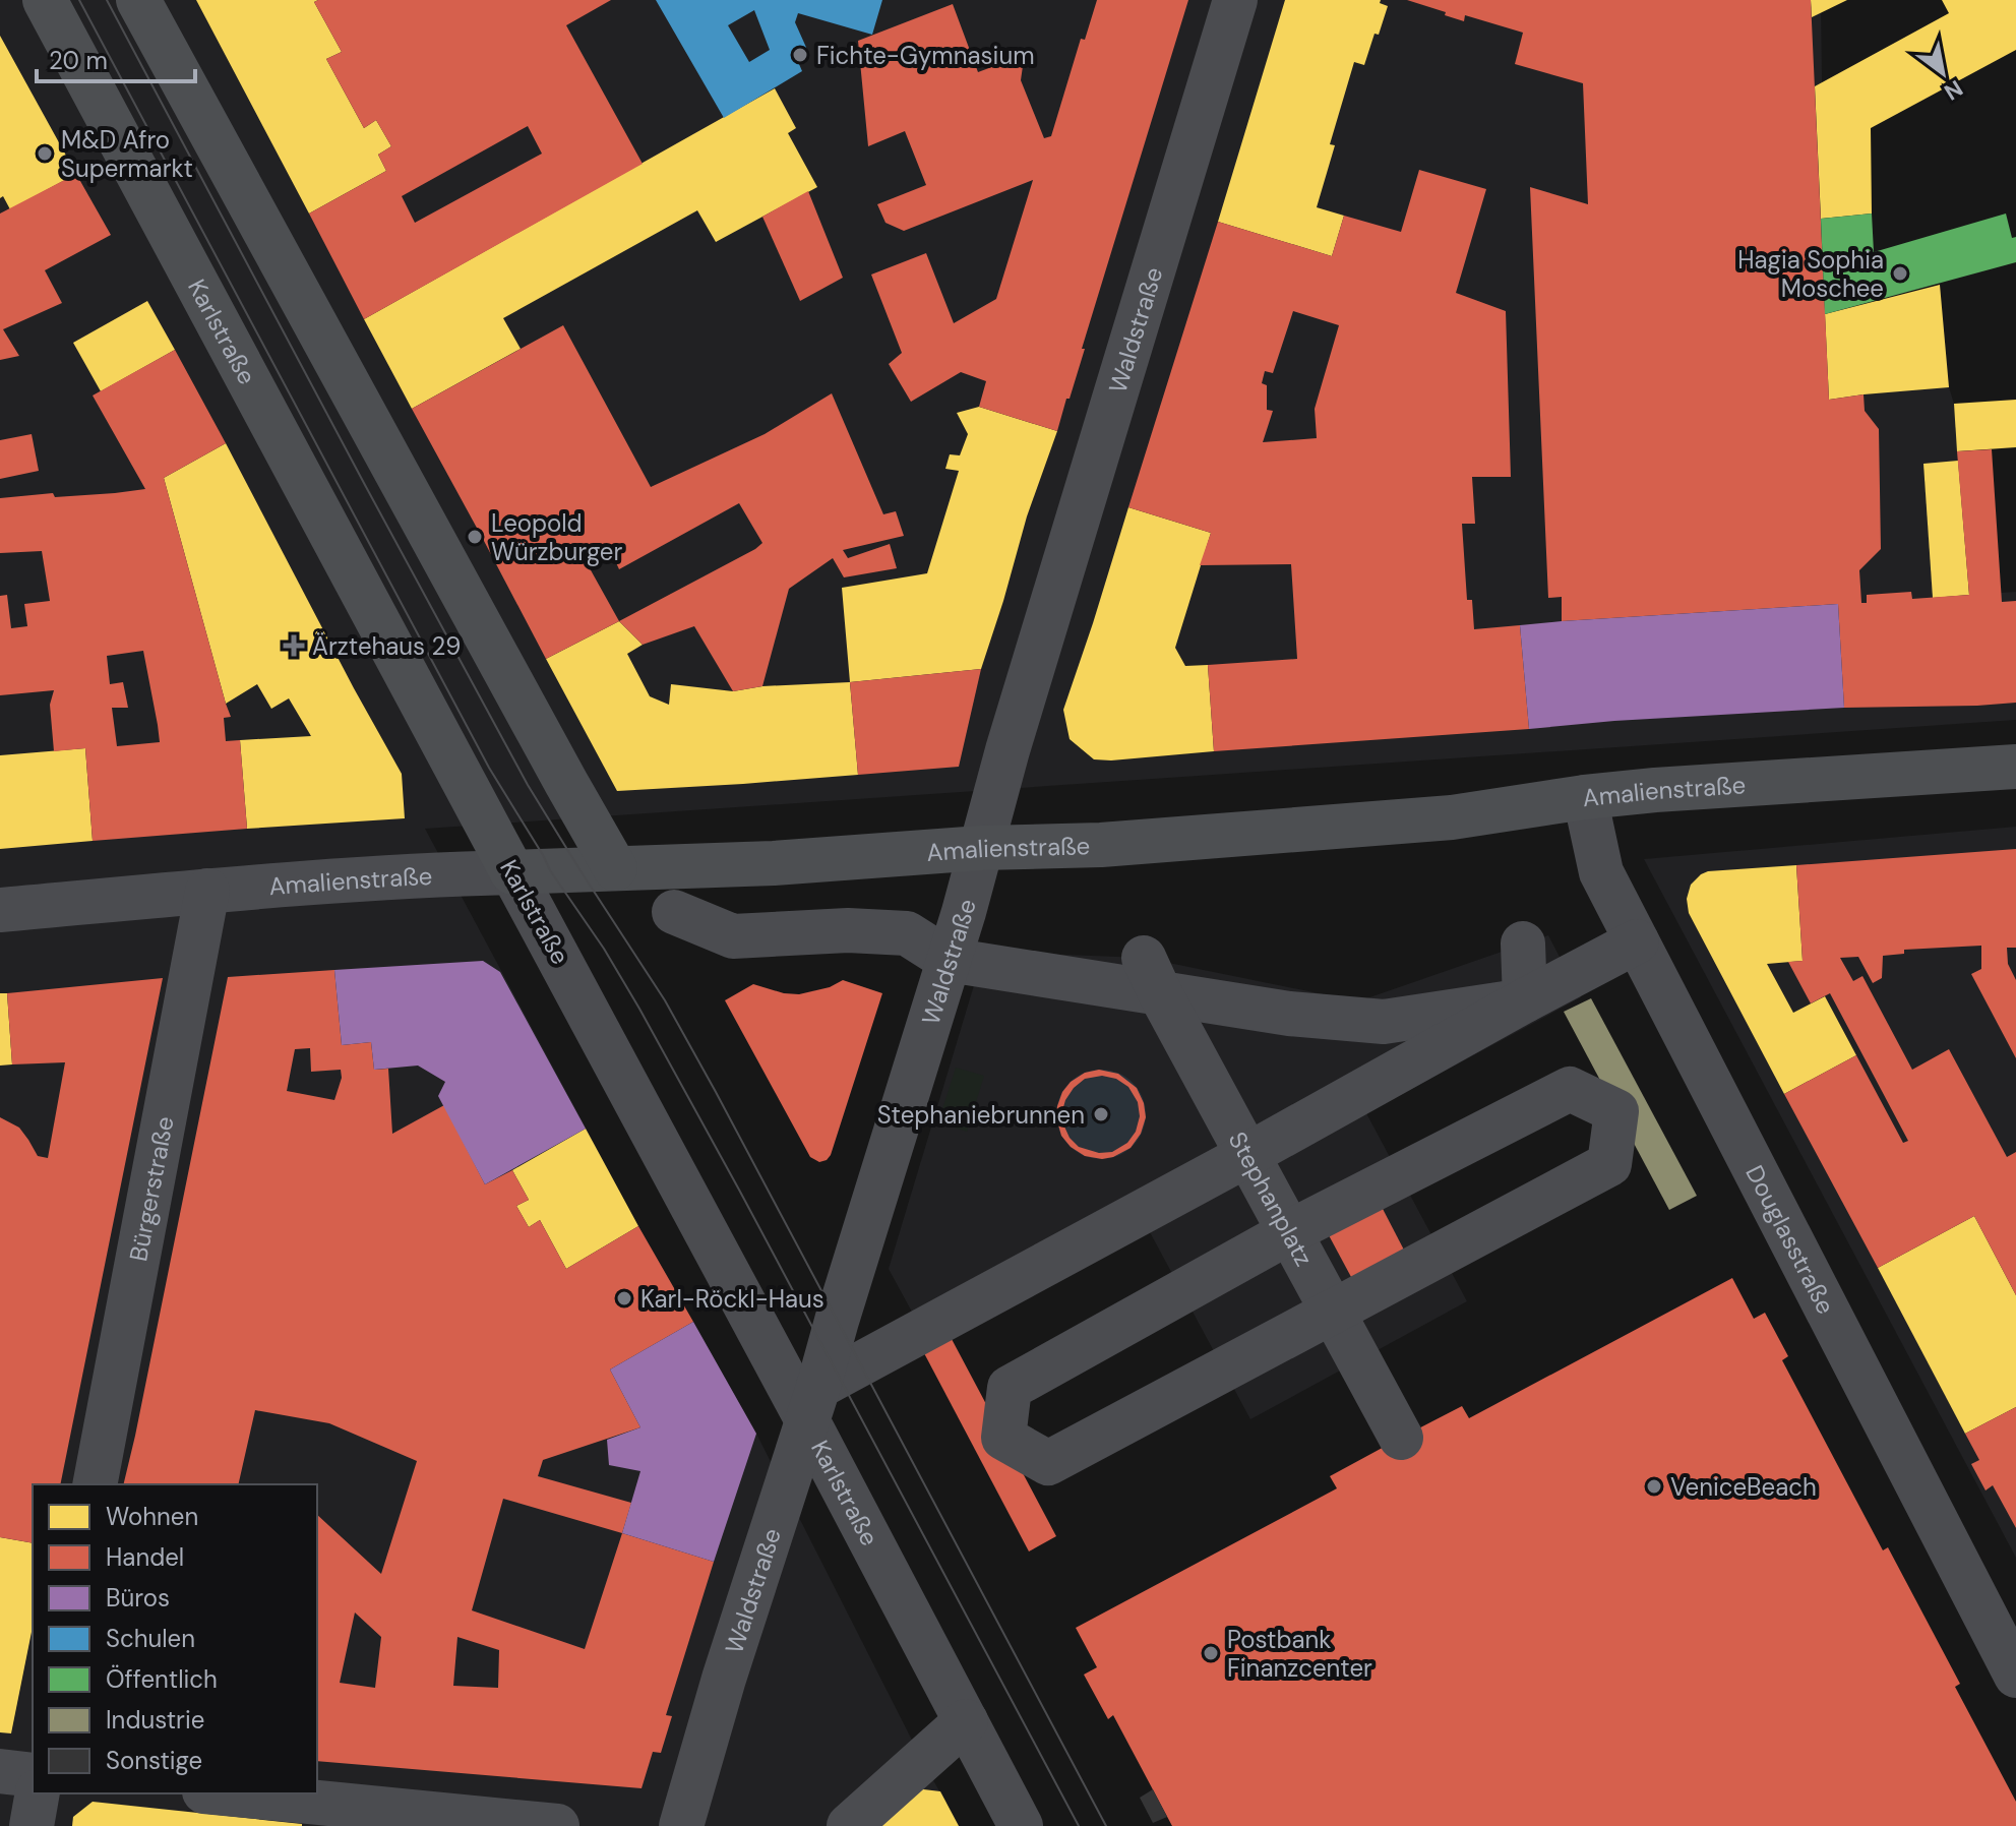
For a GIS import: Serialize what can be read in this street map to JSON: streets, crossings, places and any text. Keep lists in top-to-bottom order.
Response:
{
  "streets": {
    "main road": ["Karlstraße", "Amalienstraße"],
    "street": [
      "Waldstraße",
      "Bürgerstraße",
      "Stephanplatz",
      "Douglasstraße"
    ]
  },
  "crossings": [
    ["Waldstraße", "Karlstraße"],
    ["Waldstraße", "Amalienstraße"],
    ["Karlstraße", "Amalienstraße"],
    ["Amalienstraße", "Bürgerstraße"],
    ["Amalienstraße", "Douglasstraße"]
  ],
  "places": {
    "other": [
      "Fichte-Gymnasium",
      "M&D Afro Supermarkt",
      "Hagia Sophia Moschee",
      "Leopold Würzburger",
      "Stephaniebrunnen",
      "Karl-Röckl-Haus",
      "VeniceBeach",
      "Postbank Finanzcenter"
    ],
    "health": ["Ärztehaus 29"]
  },
  "legend": [
    "Wohnen",
    "Handel",
    "Büros",
    "Schulen",
    "Öffentlich",
    "Industrie",
    "Sonstige"
  ],
  "scale_bar": "20 m",
  "north": "bottom right"
}
